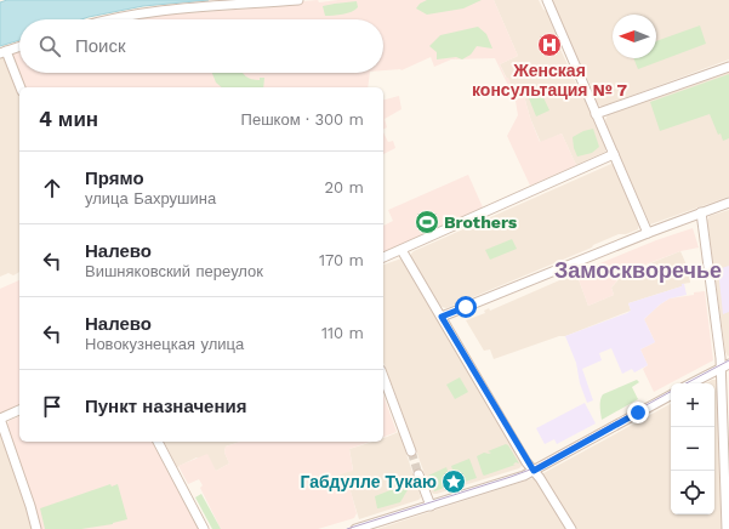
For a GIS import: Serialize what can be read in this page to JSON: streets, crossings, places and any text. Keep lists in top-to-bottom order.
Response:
{
  "districts": ["Замоскворечье"],
  "places": {
    "hospital": ["Женская консультация № 7"],
    "sports": ["Brothers"],
    "place": ["Габдулле Тукаю"]
  },
  "north": "left",
  "page": {
    "search": "Поиск",
    "heading": ["4 мин", "Пешком · 300 m"],
    "list": [
      ["Прямо", "улица Бахрушина", "20 m"],
      ["Налево", "Вишняковский переулок", "170 m"],
      ["Налево", "Новокузнецкая улица", "110 m"],
      "Пункт назначения"
    ],
    "map_buttons": ["+", "−"]
  }
}
